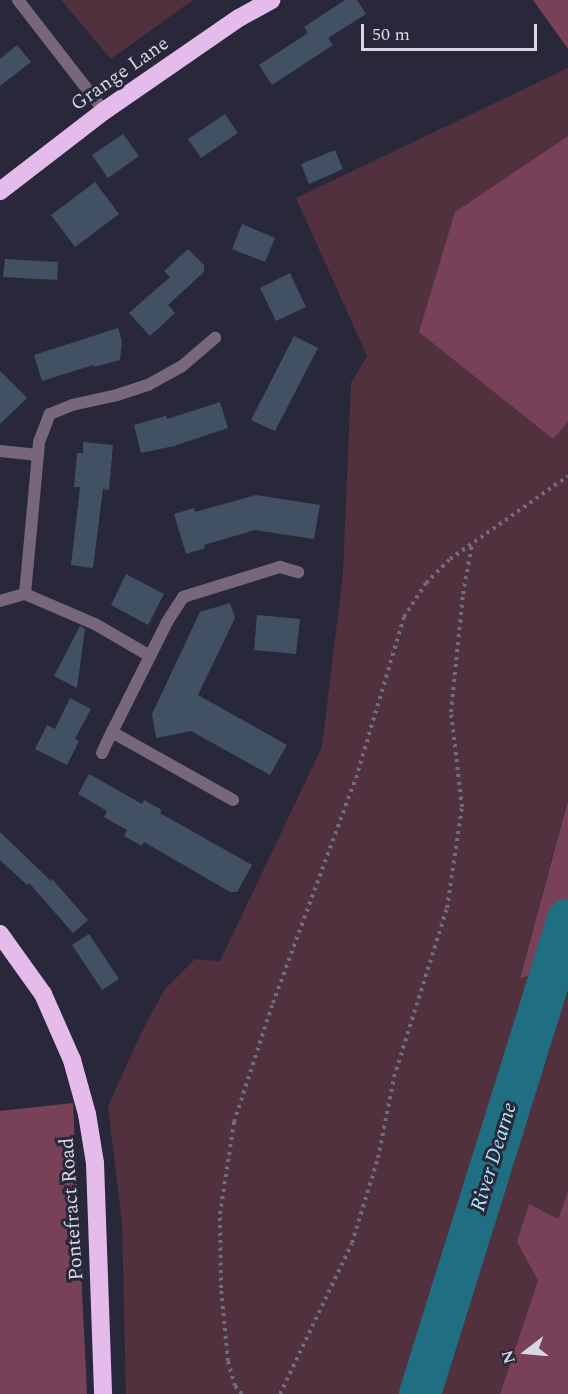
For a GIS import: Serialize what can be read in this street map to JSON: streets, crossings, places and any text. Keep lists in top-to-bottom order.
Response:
{
  "streets": {
    "highway": ["Grange Lane", "Pontefract Road"]
  },
  "water": ["River Dearne"],
  "scale_bar": "50 m",
  "north": "left"
}
